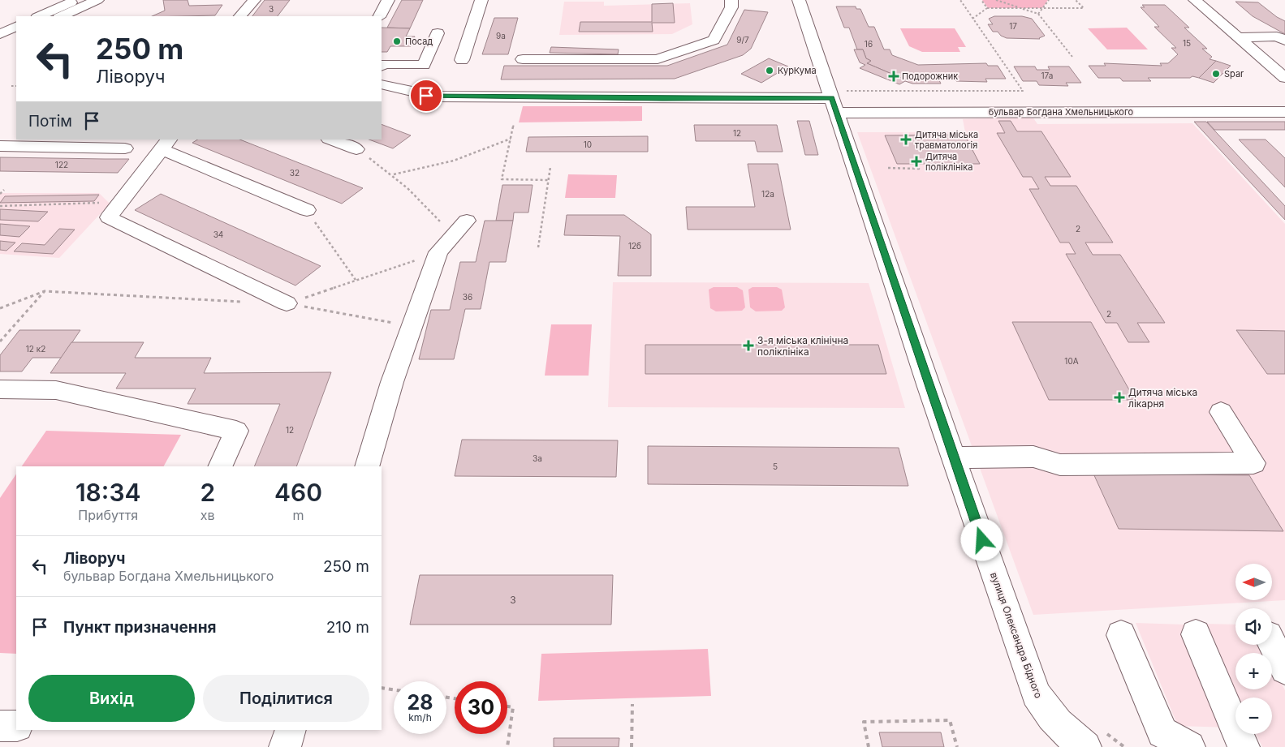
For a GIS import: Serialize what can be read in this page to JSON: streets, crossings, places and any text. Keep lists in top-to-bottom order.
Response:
{
  "streets": {
    "street": ["бульвар Богдана Хмельницького", "вулиця Олександра Бідного"]
  },
  "crossings": [
    ["бульвар Богдана Хмельницького", "вулиця Олександра Бідного"]
  ],
  "places": {
    "other": ["Посад", "КурКума", "Spar"],
    "health": [
      "Подорожник",
      "Дитяча міська травматологія",
      "Дитяча поліклініка",
      "3-я міська клінічна поліклініка",
      "Дитяча міська лікарня"
    ]
  },
  "house_numbers": [
    "3",
    "17",
    "9а",
    "9/7",
    "15",
    "16",
    "17а",
    "12",
    "10",
    "122",
    "32",
    "12а",
    "2",
    "34",
    "12б",
    "36",
    "2",
    "12 к2",
    "10А",
    "12",
    "3а",
    "5",
    "3"
  ],
  "north": "left",
  "page": {
    "turn": ["250 m", "Ліворуч"],
    "then": "Потім",
    "eta": [
      "18:34",
      "Прибуття",
      "2",
      "хв",
      "460",
      "m"
    ],
    "list": [
      {
        "name": "Ліворуч",
        "note": "бульвар Богдана Хмельницького",
        "value": "250 m"
      },
      {
        "name": "Пункт призначення",
        "value": "210 m"
      }
    ],
    "map_buttons": ["+", "−"],
    "buttons": ["Вихід", "Поділитися"],
    "speed": "28 km/h",
    "limit": "30"
  }
}
